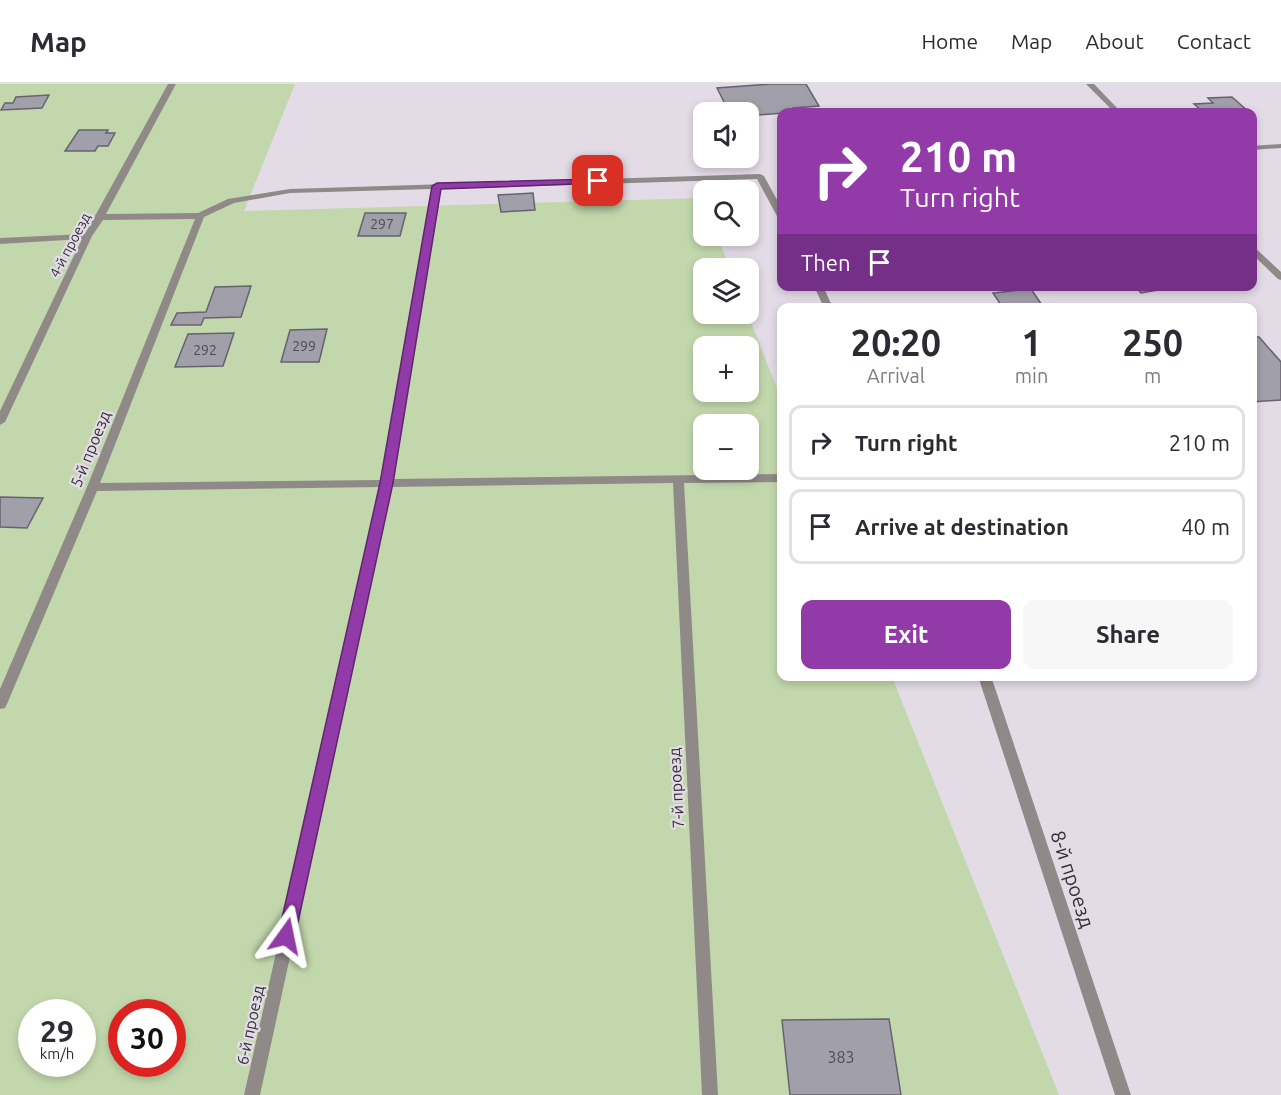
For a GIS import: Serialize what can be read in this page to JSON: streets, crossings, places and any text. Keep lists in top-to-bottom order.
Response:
{
  "streets": {
    "street": [
      "4-й проезд",
      "5-й проезд",
      "7-й проезд",
      "8-й проезд",
      "6-й проезд"
    ]
  },
  "crossings": [
    ["5-й проезд", "6-й проезд"]
  ],
  "house_numbers": [
    "297",
    "299",
    "292",
    "383"
  ],
  "page": {
    "header": "Map",
    "nav": [
      "Home",
      "Map",
      "About",
      "Contact"
    ],
    "map_buttons": ["+", "−"],
    "turn": ["210 m", "Turn right"],
    "then": "Then",
    "eta": [
      "20:20",
      "Arrival",
      "1",
      "min",
      "250",
      "m"
    ],
    "list": [
      {
        "name": "Turn right",
        "value": "210 m"
      },
      {
        "name": "Arrive at destination",
        "value": "40 m"
      }
    ],
    "buttons": ["Exit", "Share"],
    "speed": "29 km/h",
    "limit": "30"
  }
}
